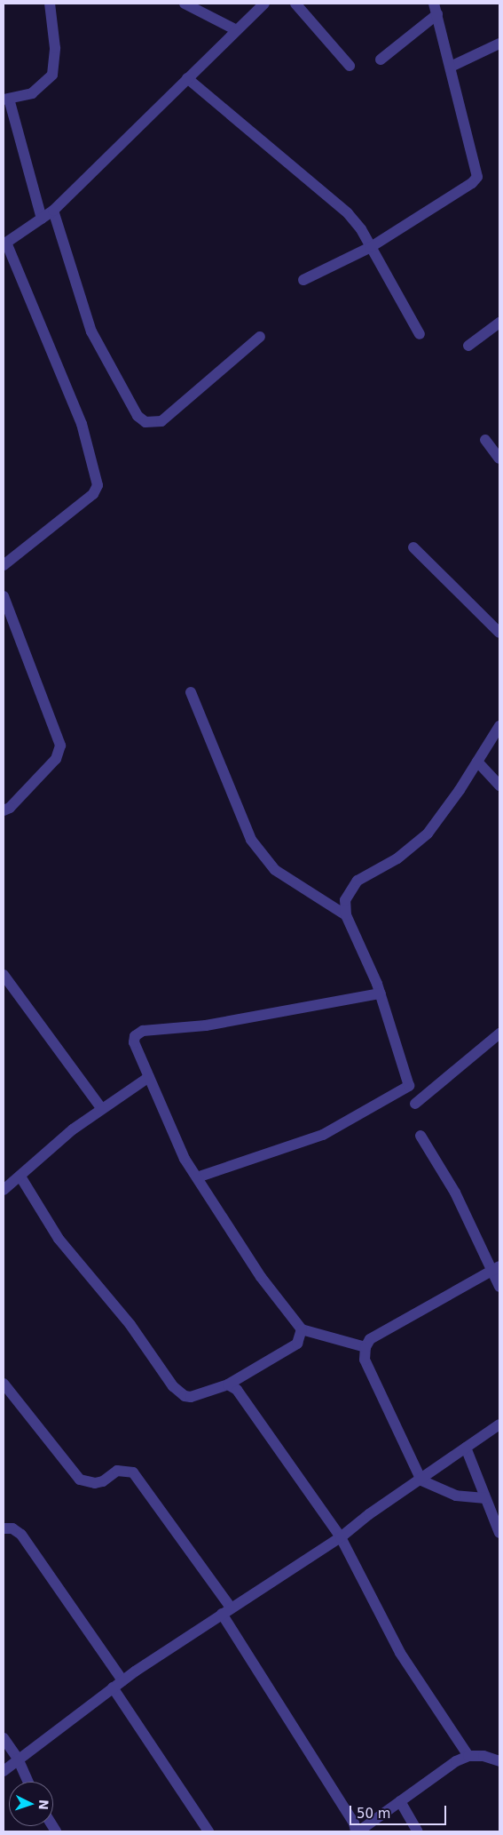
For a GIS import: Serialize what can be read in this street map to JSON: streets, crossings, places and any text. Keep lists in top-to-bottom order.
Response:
{
  "scale_bar": "50 m",
  "north": "right"
}
